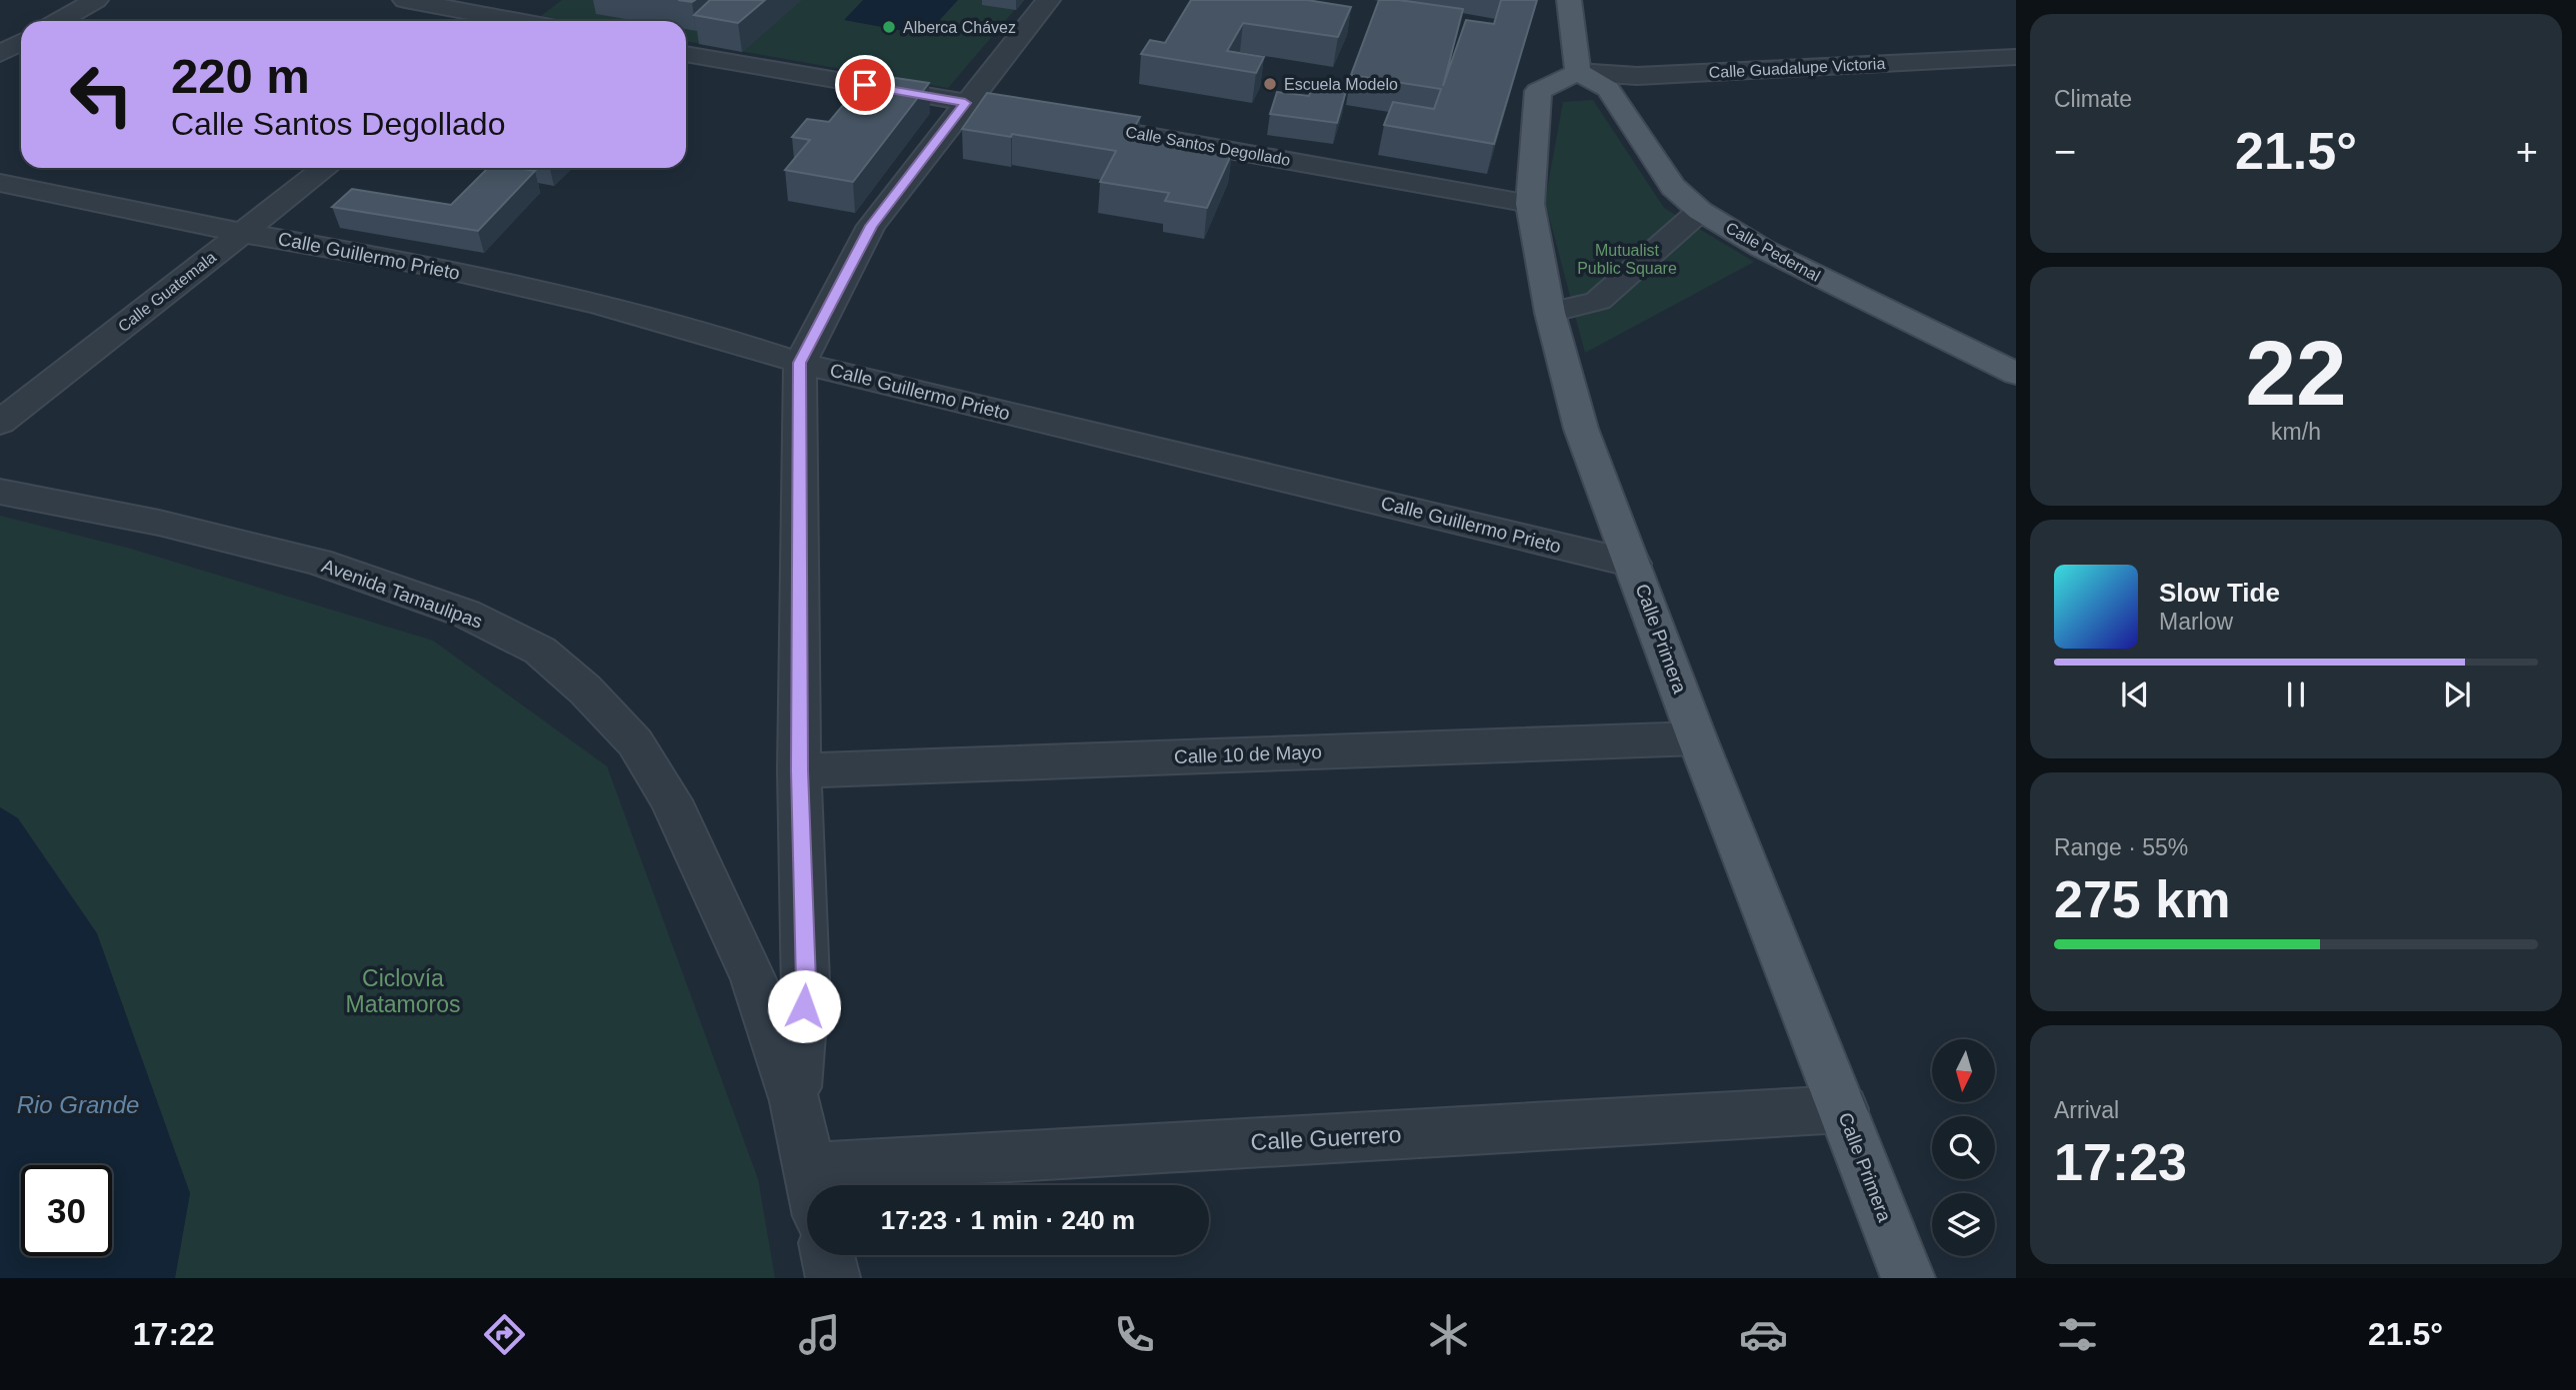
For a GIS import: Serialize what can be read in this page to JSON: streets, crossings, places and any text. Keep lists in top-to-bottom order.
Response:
{
  "streets": {
    "main road": ["Calle Pedernal", "Calle Primera"],
    "street": [
      "Calle Guadalupe Victoria",
      "Calle Santos Degollado",
      "Calle Guillermo Prieto",
      "Calle Guatemala",
      "Avenida Tamaulipas",
      "Calle 10 de Mayo",
      "Calle Guerrero"
    ]
  },
  "crossings": [
    ["Calle Guadalupe Victoria", "Calle Pedernal"],
    ["Calle Guadalupe Victoria", "Calle Primera"],
    ["Calle Santos Degollado", "Calle Primera"],
    ["Calle Pedernal", "Calle Primera"],
    ["Calle Guillermo Prieto", "Calle Guatemala"],
    ["Calle Guillermo Prieto", "Calle Primera"],
    ["Avenida Tamaulipas", "Calle Guerrero"],
    ["Calle Primera", "Calle 10 de Mayo"],
    ["Calle Primera", "Calle Guerrero"]
  ],
  "water": ["Rio Grande"],
  "parks": ["Mutualist Public Square", "Ciclovía Matamoros"],
  "places": ["Alberca Chávez", "Escuela Modelo"],
  "north": "bottom",
  "page": {
    "tile": [
      "Climate",
      ["22", "km/h"],
      ["Range · 55%", "275 km"],
      ["Arrival", "17:23"]
    ],
    "turn": ["220 m", "Calle Santos Degollado"],
    "heat": ["−", "21.5°", "+"],
    "song": ["Slow Tide", "Marlow"],
    "limit": "30",
    "trip": "17:23 · 1 min · 240 m",
    "tabs": ["17:22", "21.5°"]
  }
}
